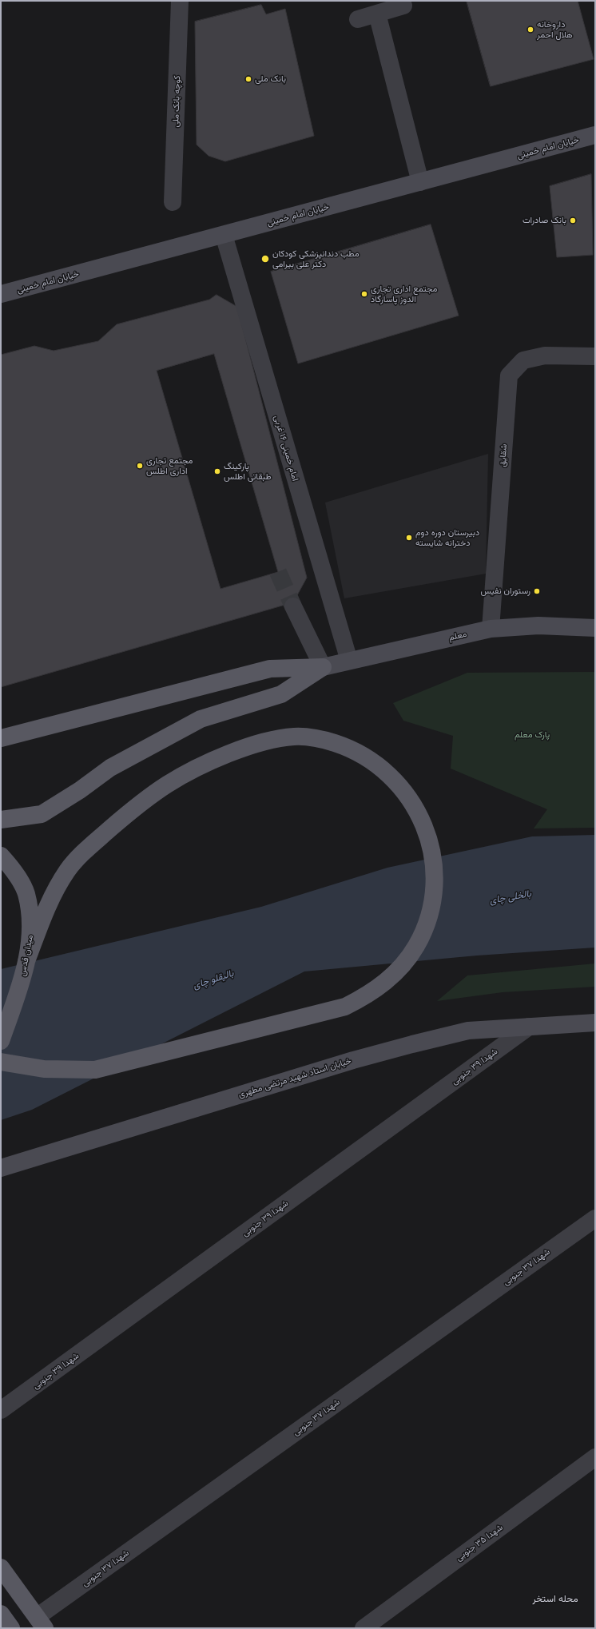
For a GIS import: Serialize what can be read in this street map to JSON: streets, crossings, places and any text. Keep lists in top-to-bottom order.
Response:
{
  "streets": {
    "main road": [
      "خیابان امام خمینی",
      "معلم",
      "میدان قدس",
      "خیابان استاد شهید مرتضی مطهری"
    ],
    "street": [
      "کوچه بانک ملی",
      "امام خمینی ۱۶ غربی",
      "شقایق",
      "شهدا ۳۹ جنوبی",
      "شهدا ۳۷ جنوبی",
      "شهدا ۳۵ جنوبی"
    ]
  },
  "crossings": [
    ["خیابان امام خمینی", "امام خمینی ۱۶ غربی"],
    ["امام خمینی ۱۶ غربی", "معلم"],
    ["شقایق", "معلم"],
    ["شهدا ۳۹ جنوبی", "خیابان استاد شهید مرتضی مطهری"]
  ],
  "districts": ["محله استخر"],
  "water": ["بالخلی چای", "بالیقلو چای"],
  "parks": ["پارک معلم"],
  "places": [
    "داروخانه هلال احمر",
    "بانک ملی",
    "بانک صادرات",
    "مطب دندانپزشکی کودکان دکتر علی بیرامی",
    "مجتمع اداری تجاری الدوز پاسارگاد",
    "مجتمع تجاری اداری اطلس",
    "پارکینگ طبقاتی اطلس",
    "دبیرستان دوره دوم دخترانه شایسته",
    "رستوران نفیس"
  ]
}
